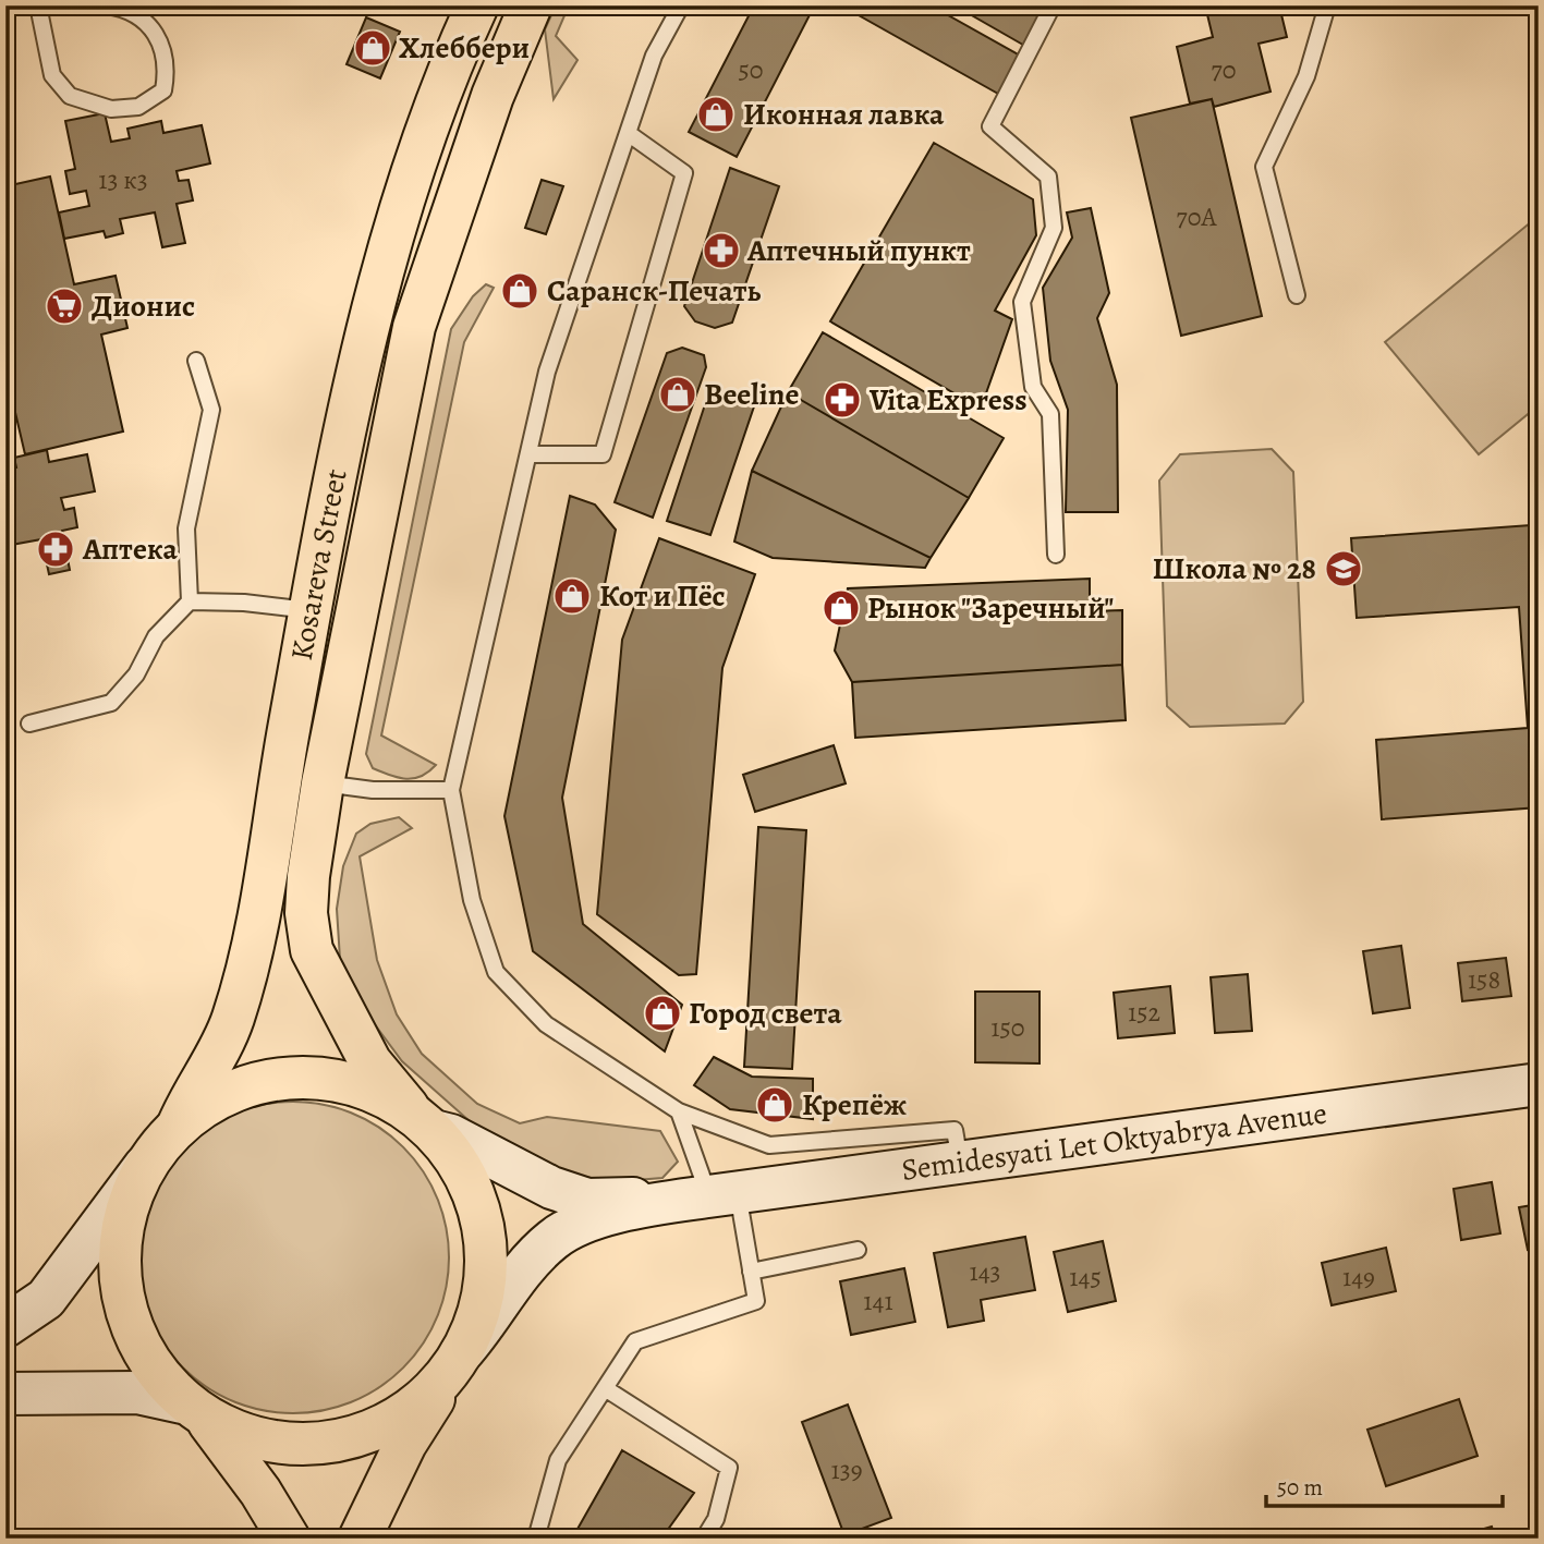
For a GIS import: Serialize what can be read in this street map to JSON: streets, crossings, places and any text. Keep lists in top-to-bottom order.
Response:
{
  "streets": {
    "main road": ["Kosareva Street", "Semidesyati Let Oktyabrya Avenue"]
  },
  "crossings": [
    ["Kosareva Street", "Semidesyati Let Oktyabrya Avenue"]
  ],
  "places": {
    "shop": [
      "Хлеббери",
      "Иконная лавка",
      "Саранск-Печать",
      "Beeline",
      "Кот и Пёс",
      "Рынок \"Заречный\"",
      "Город света",
      "Крепёж"
    ],
    "pharmacy": ["Аптечный пункт", "Vita Express", "Аптека"],
    "supermarket": ["Дионис"],
    "school or university": ["Школа № 28"]
  },
  "house_numbers": [
    "50",
    "70",
    "13 к3",
    "70А",
    "158",
    "152",
    "150",
    "143",
    "145",
    "149",
    "141",
    "139"
  ],
  "scale_bar": "50 m"
}
